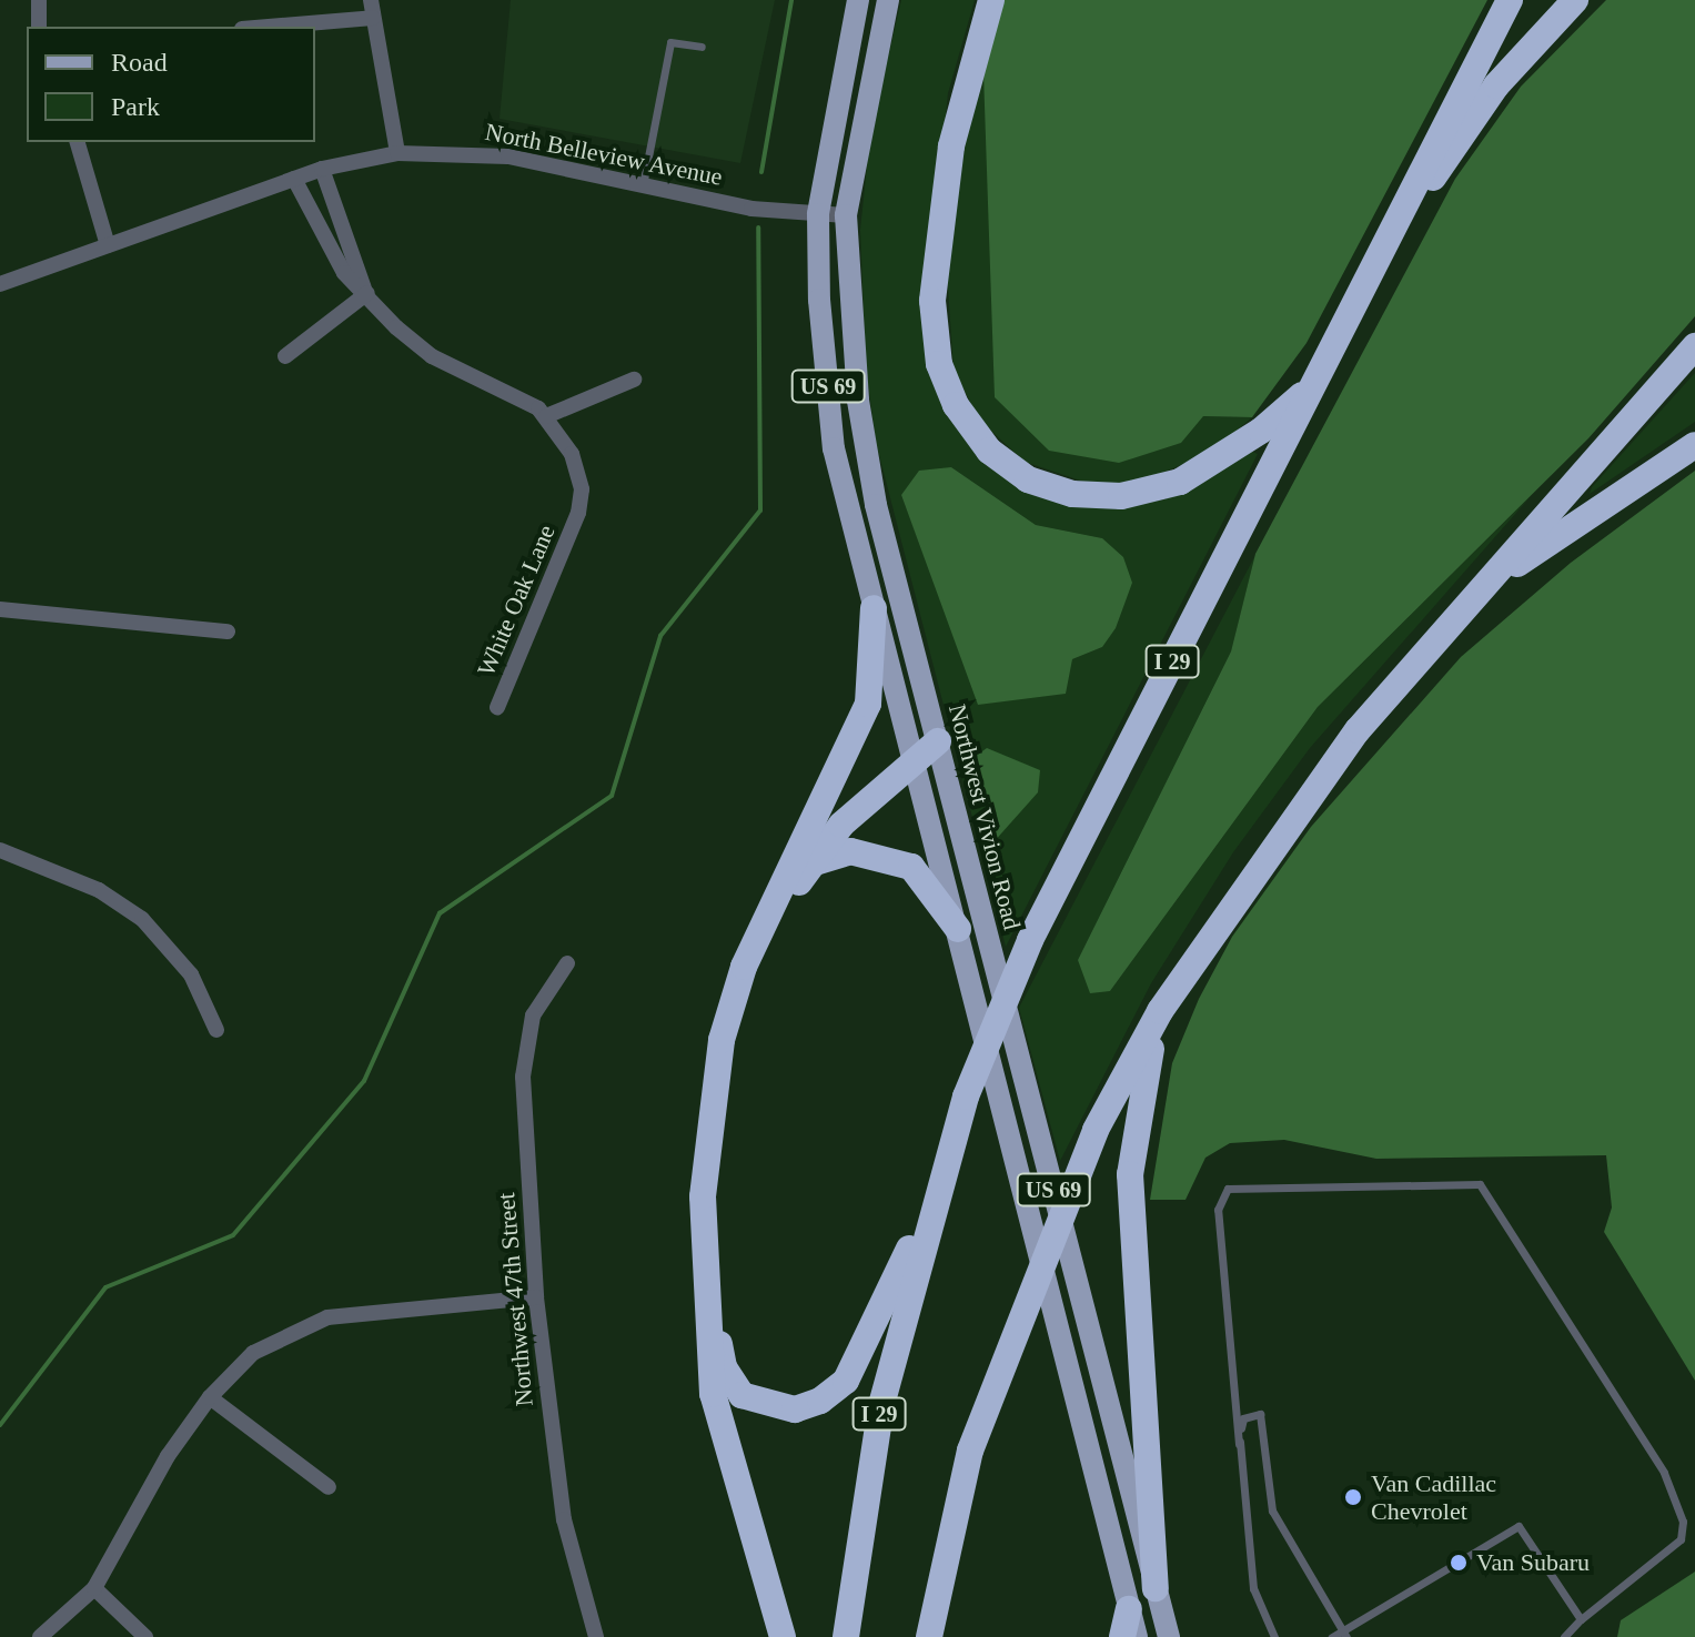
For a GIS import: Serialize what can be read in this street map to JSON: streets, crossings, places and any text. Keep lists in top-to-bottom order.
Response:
{
  "streets": {
    "highway": ["I 29"],
    "main road": ["US 69", "Northwest Vivion Road"],
    "street": ["North Belleview Avenue", "White Oak Lane", "Northwest 47th Street"]
  },
  "crossings": [
    ["North Belleview Avenue", "US 69"],
    ["North Belleview Avenue", "White Oak Lane"],
    ["North Belleview Avenue", "Northwest Vivion Road"]
  ],
  "places": ["Van Cadillac Chevrolet", "Van Subaru"],
  "legend": ["Road", "Park"]
}
